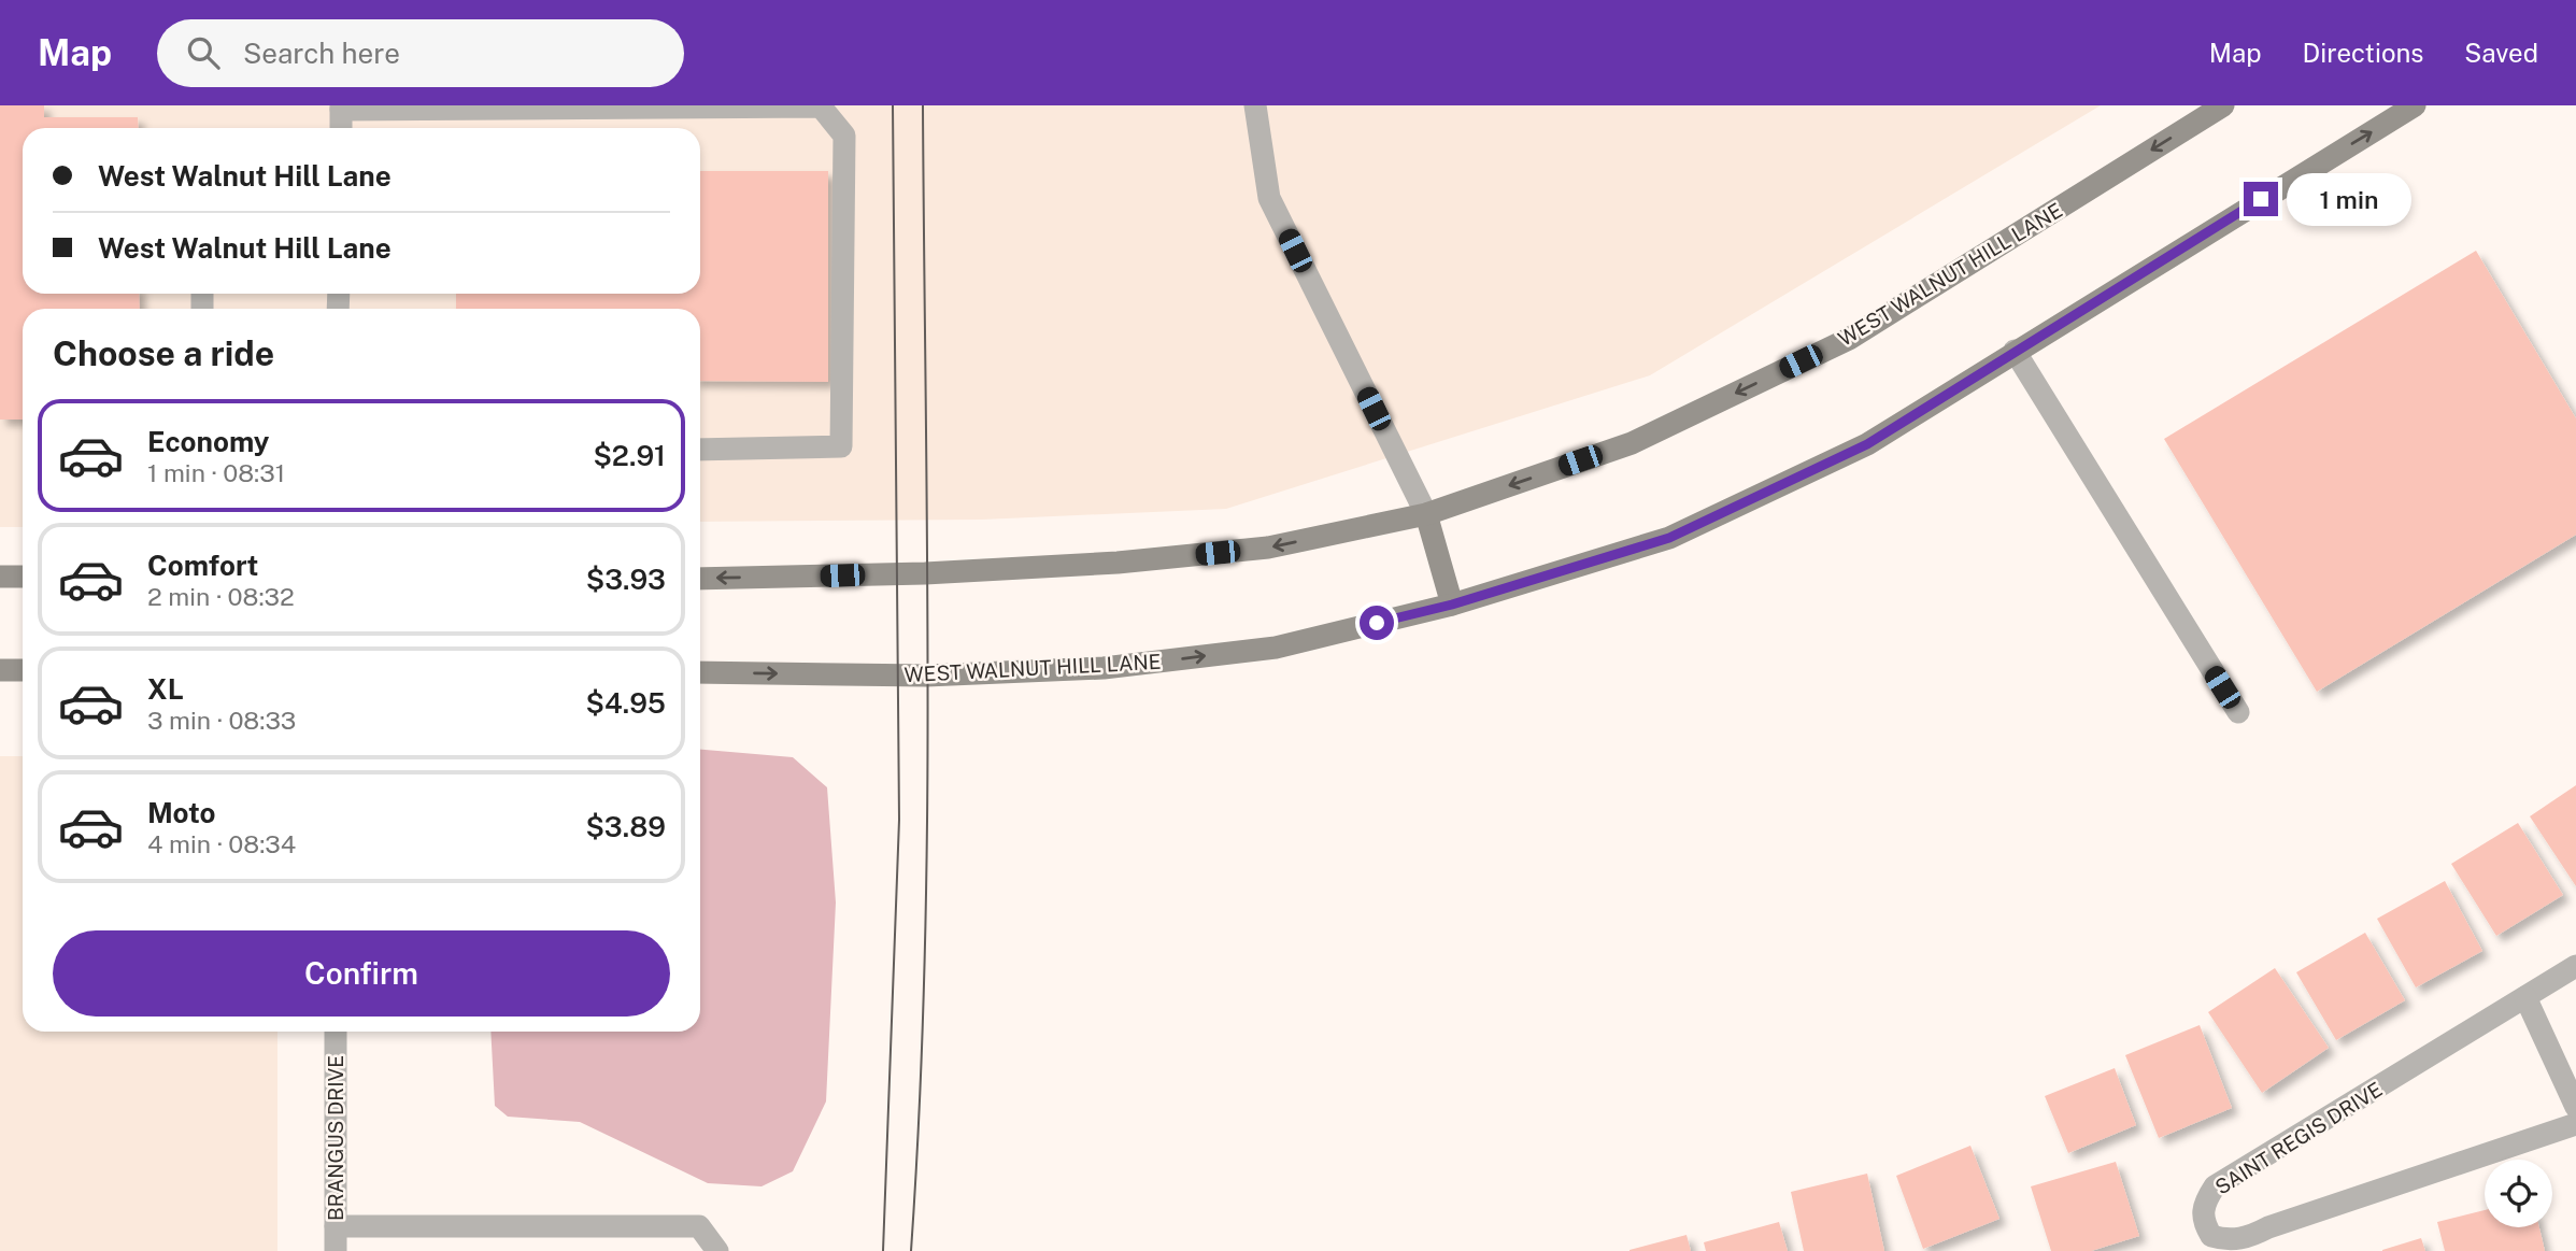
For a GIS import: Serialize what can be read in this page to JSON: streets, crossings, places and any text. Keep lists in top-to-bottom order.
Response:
{
  "streets": {
    "main road": ["WEST WALNUT HILL LANE"],
    "street": ["BRANGUS DRIVE", "SAINT REGIS DRIVE"]
  },
  "page": {
    "header": "Map",
    "search": "Search here",
    "nav": ["Map", "Directions", "Saved"],
    "banner": ["West Walnut Hill Lane", "West Walnut Hill Lane"],
    "bubble": "1 min",
    "heading": "Choose a ride",
    "list": [
      {
        "name": "Economy",
        "note": "1 min · 08:31",
        "value": "$2.91"
      },
      {
        "name": "Comfort",
        "note": "2 min · 08:32",
        "value": "$3.93"
      },
      {
        "name": "XL",
        "note": "3 min · 08:33",
        "value": "$4.95"
      },
      {
        "name": "Moto",
        "note": "4 min · 08:34",
        "value": "$3.89"
      }
    ],
    "buttons": "Confirm"
  }
}
